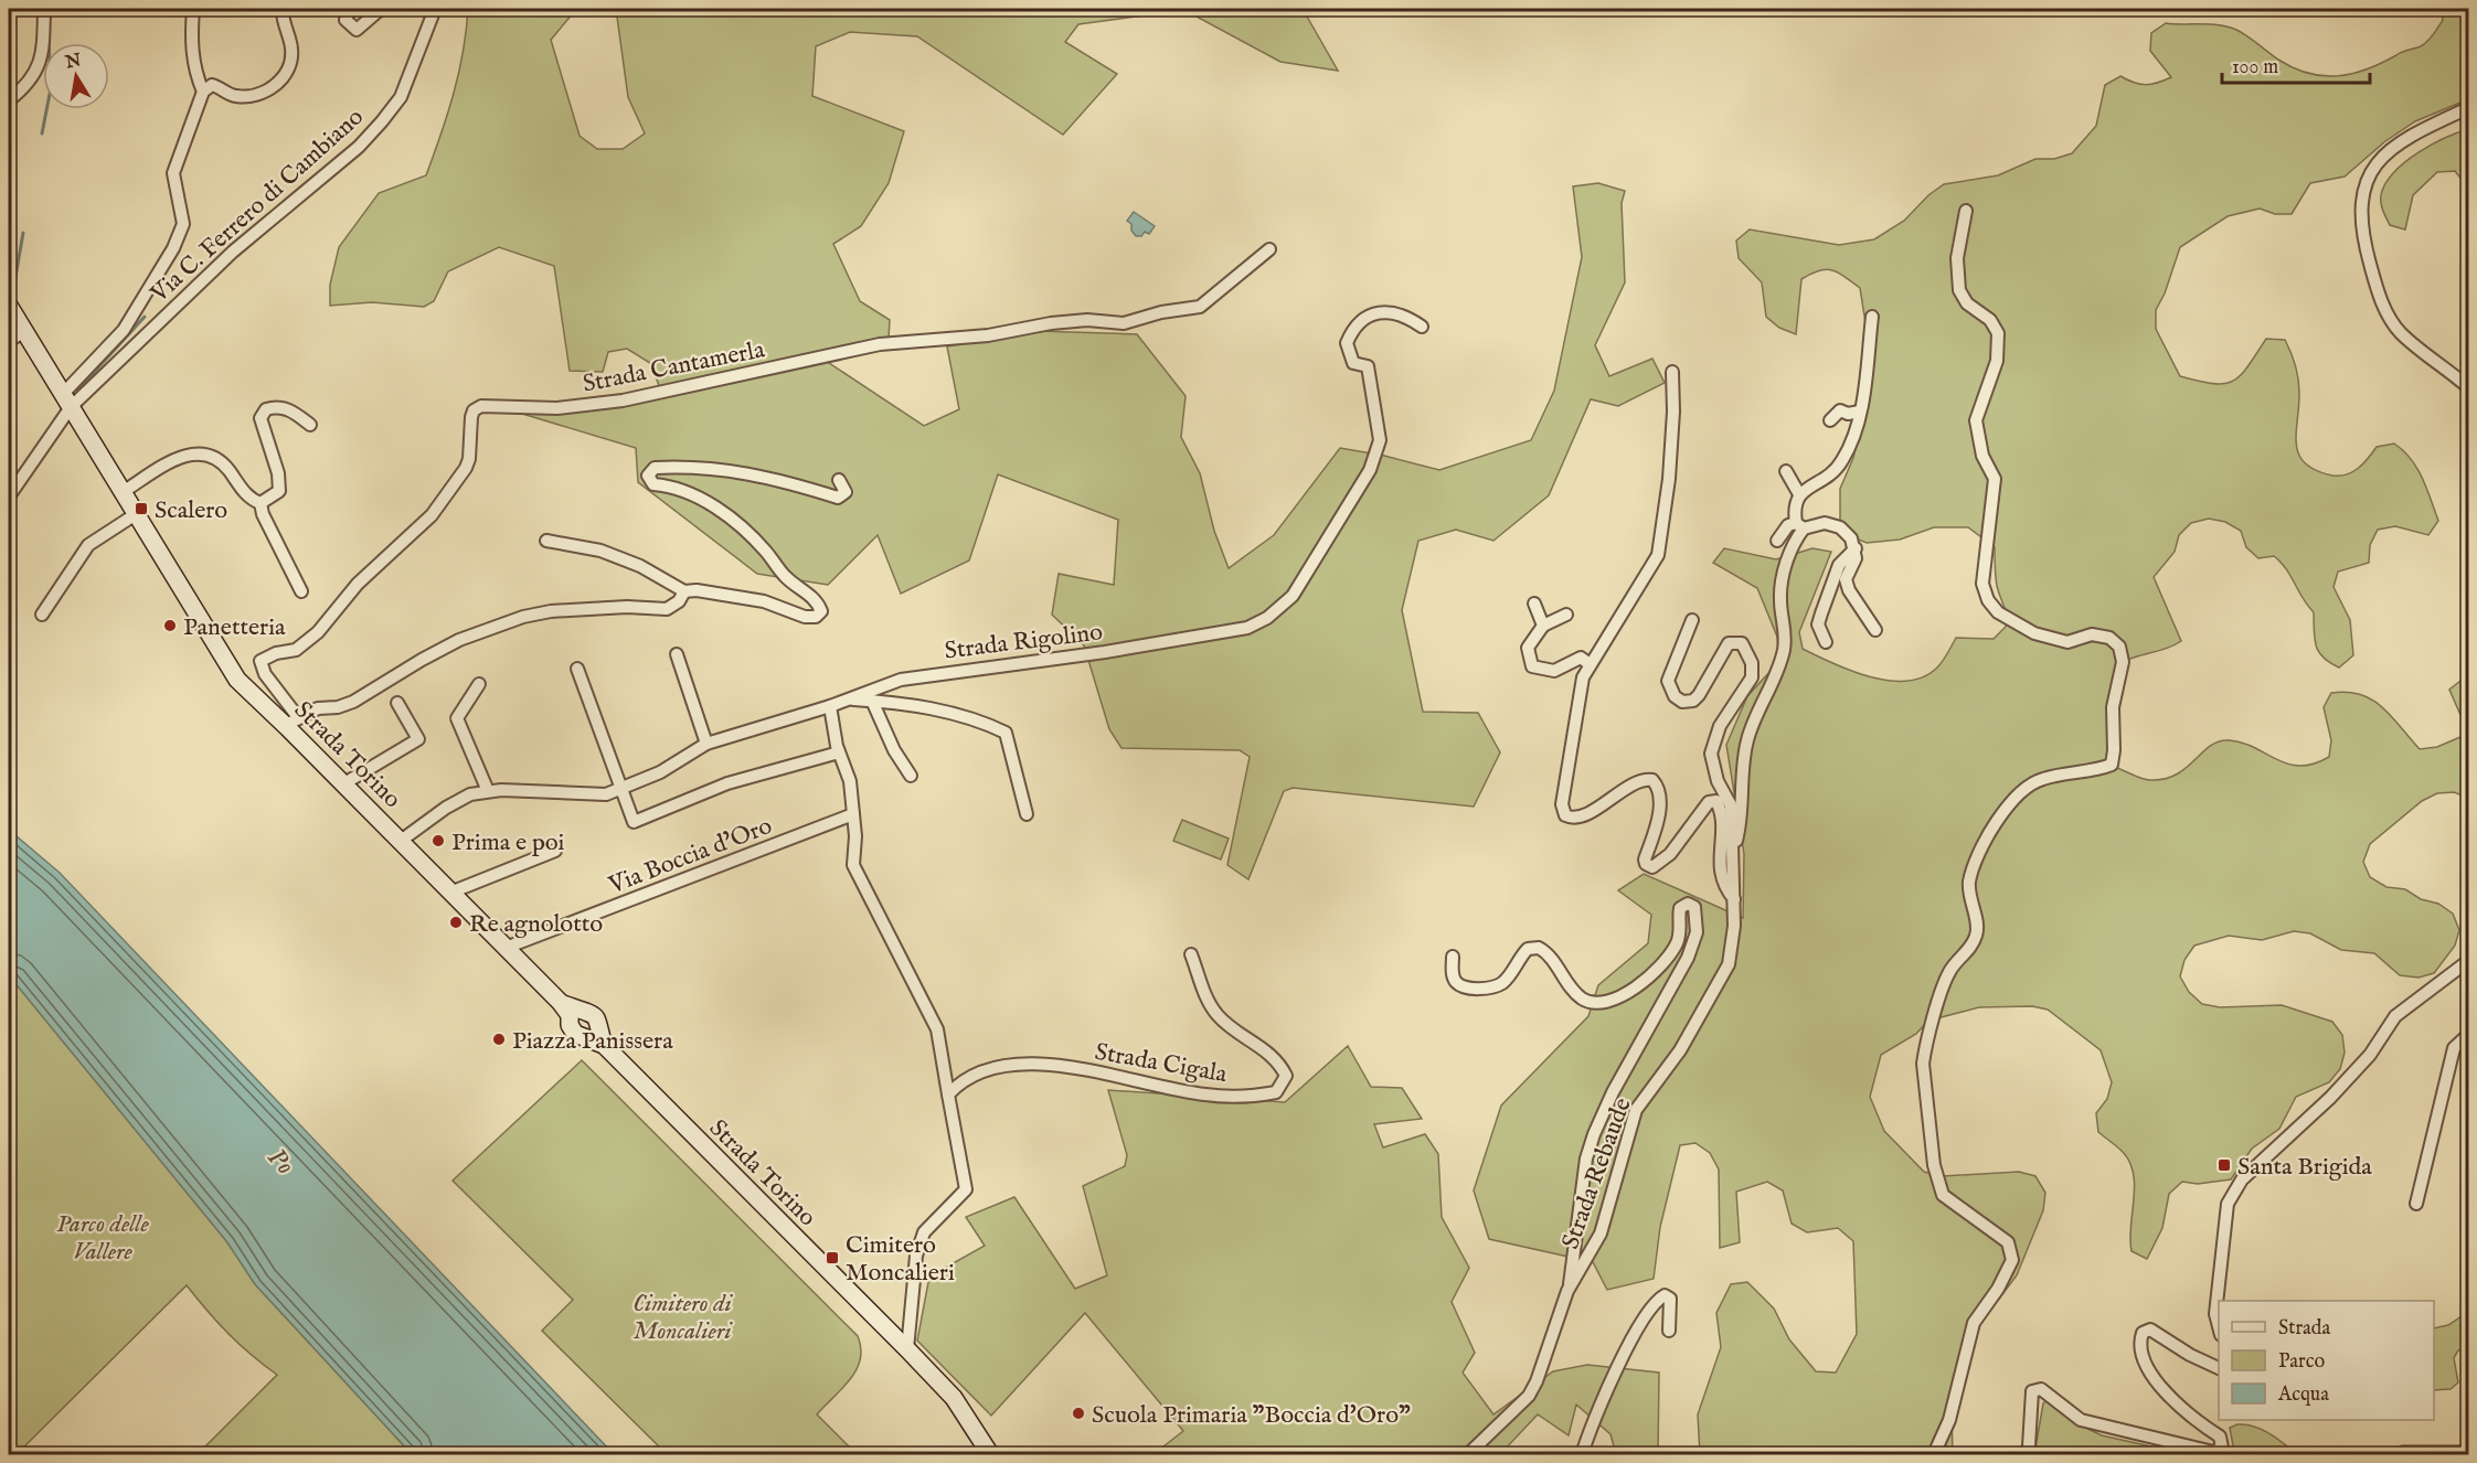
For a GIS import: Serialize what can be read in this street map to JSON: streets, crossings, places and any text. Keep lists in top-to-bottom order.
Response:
{
  "streets": {
    "main road": ["Strada Torino"],
    "street": [
      "Via C. Ferrero di Cambiano",
      "Strada Cantamerla",
      "Strada Rigolino",
      "Via Boccia d'Oro",
      "Strada Cigala",
      "Strada Rebaude"
    ]
  },
  "crossings": [
    ["Via C. Ferrero di Cambiano", "Strada Torino"],
    ["Strada Cantamerla", "Strada Torino"],
    ["Strada Rigolino", "Strada Torino"],
    ["Strada Torino", "Via Boccia d'Oro"]
  ],
  "water": ["Po"],
  "parks": ["Parco delle Vallere", "Cimitero di Moncalieri"],
  "places": {
    "transit": ["Scalero", "Santa Brigida", "Cimitero Moncalieri"],
    "other": [
      "Panetteria",
      "Prima e poi",
      "Re agnolotto",
      "Piazza Panissera",
      "Scuola Primaria \"Boccia d'Oro\""
    ]
  },
  "legend": ["Strada", "Parco", "Acqua"],
  "scale_bar": "100 m",
  "north": "top"
}
